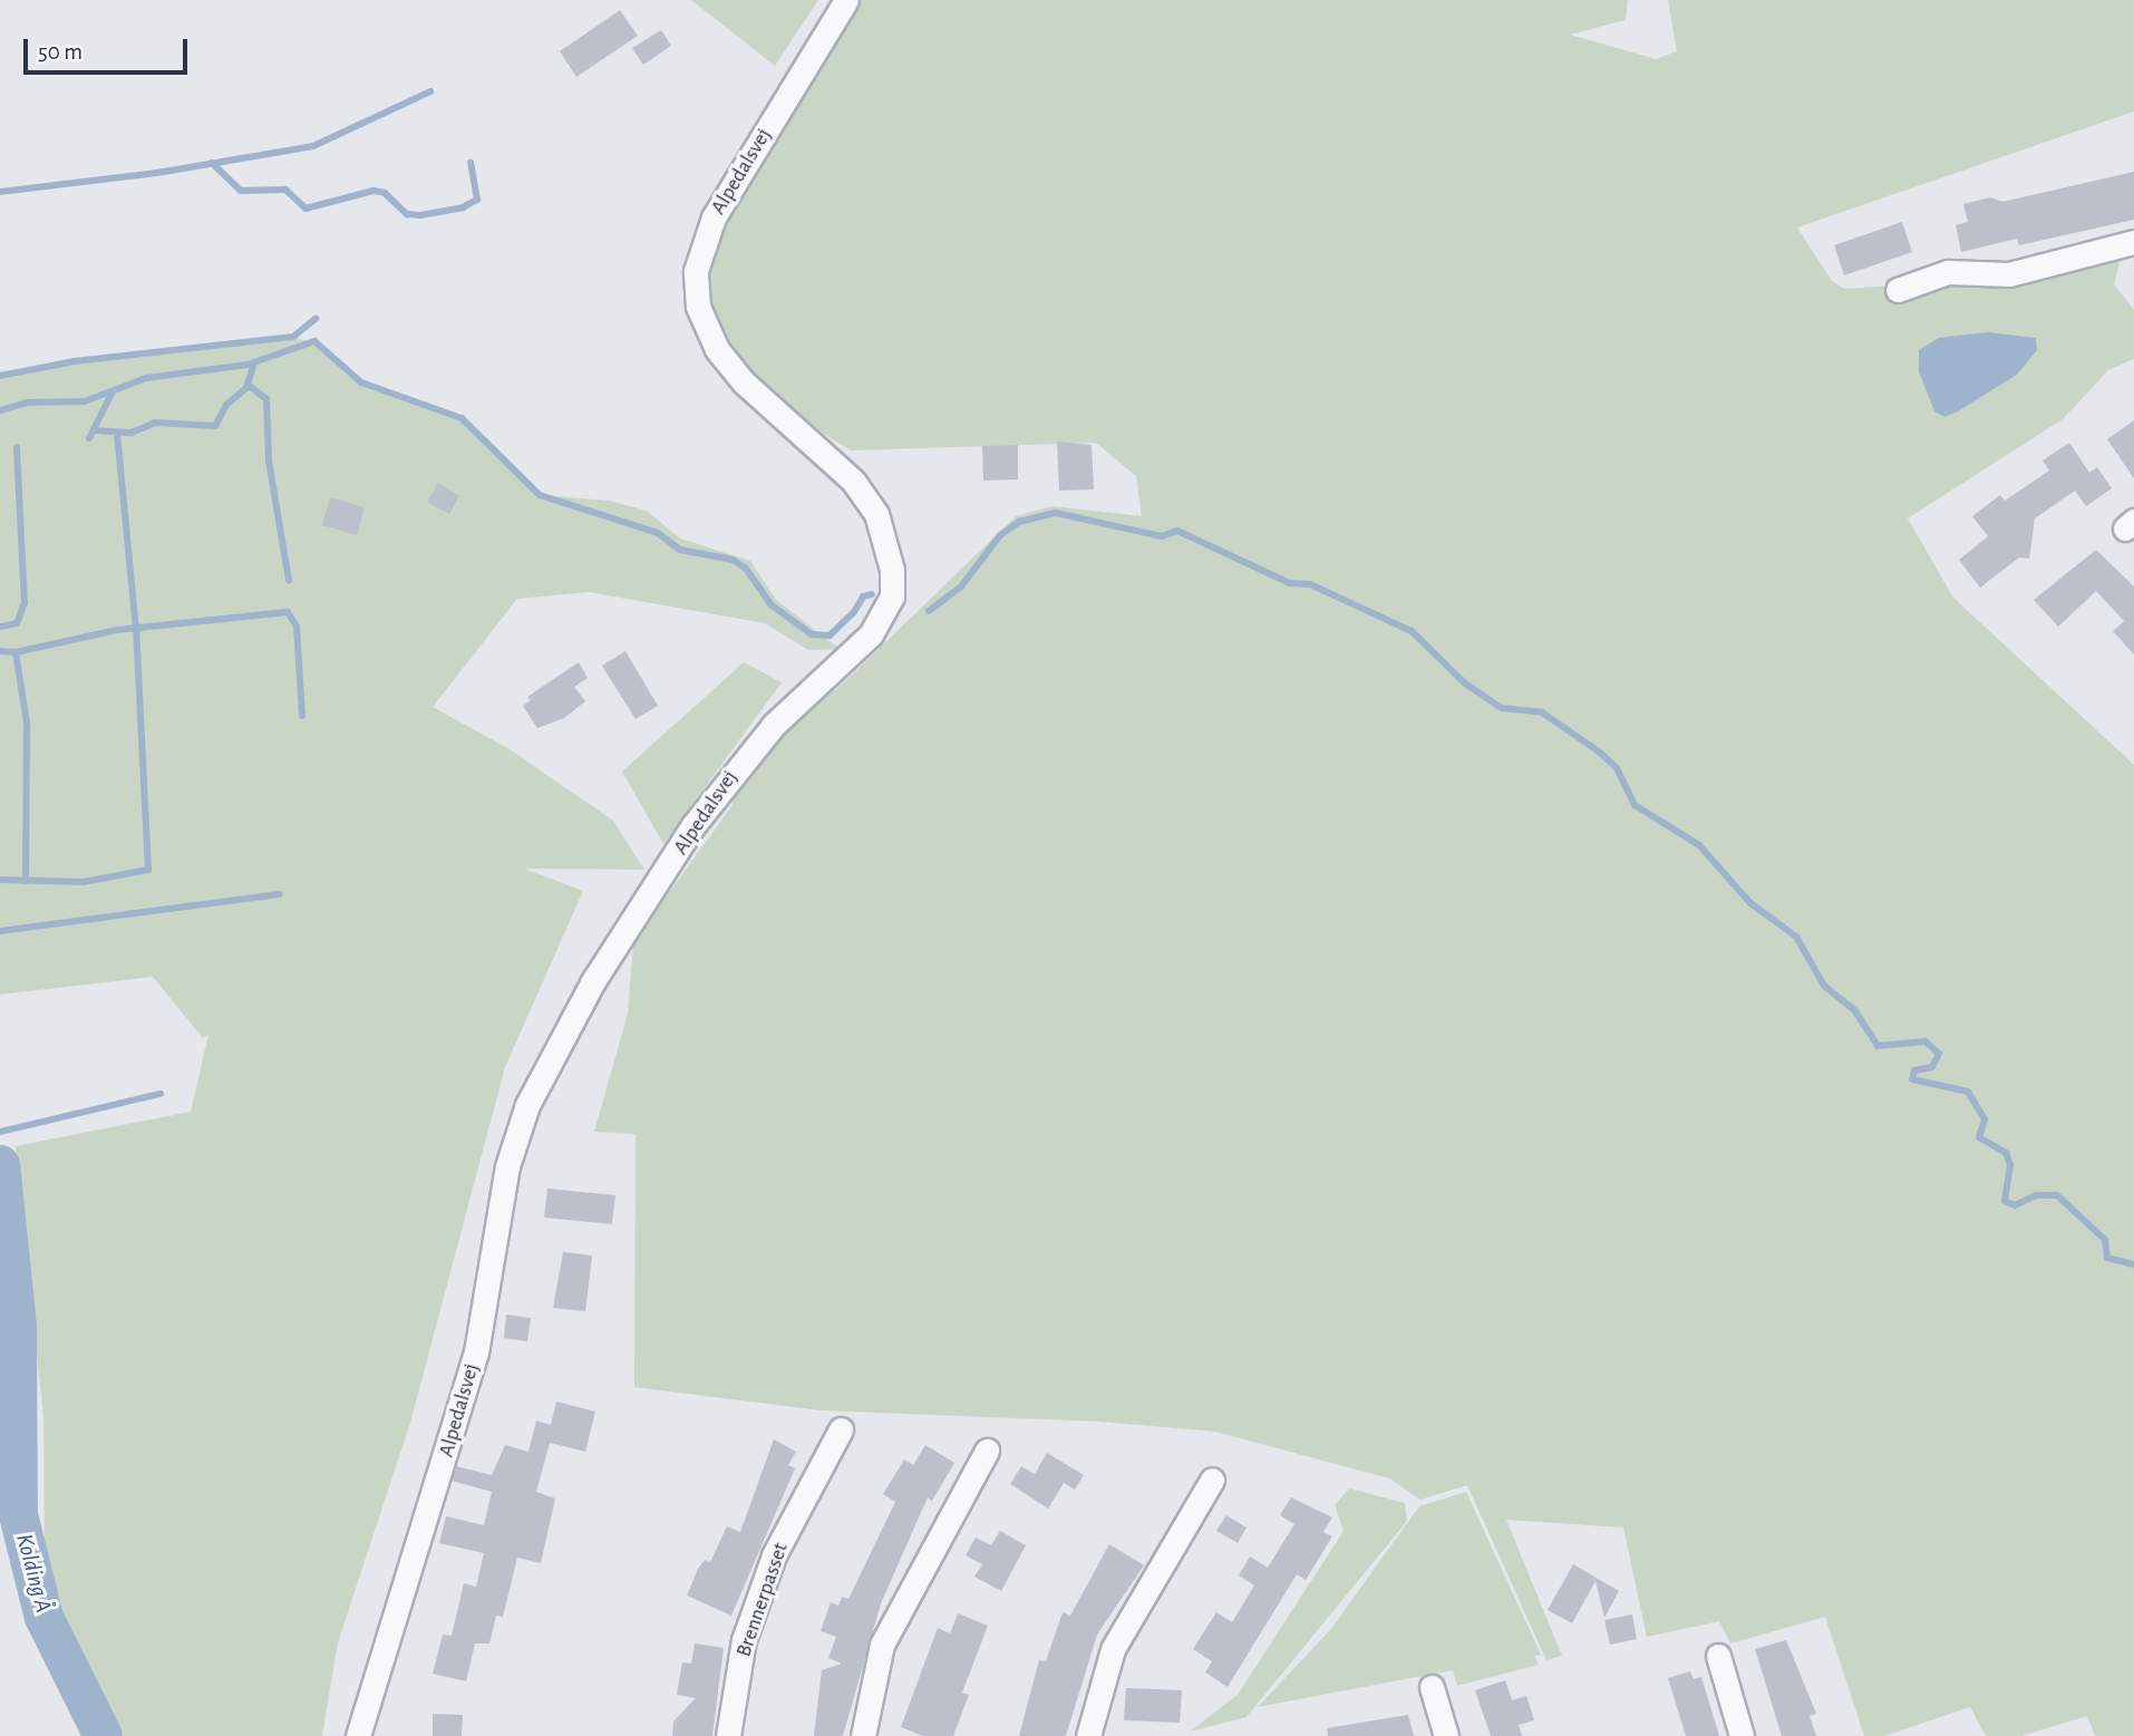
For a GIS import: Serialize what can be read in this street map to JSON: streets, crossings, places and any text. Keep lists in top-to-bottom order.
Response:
{
  "streets": {
    "street": ["Alpedalsvej", "Brennerpasset"]
  },
  "water": ["Kolding Å"],
  "scale_bar": "50 m"
}
